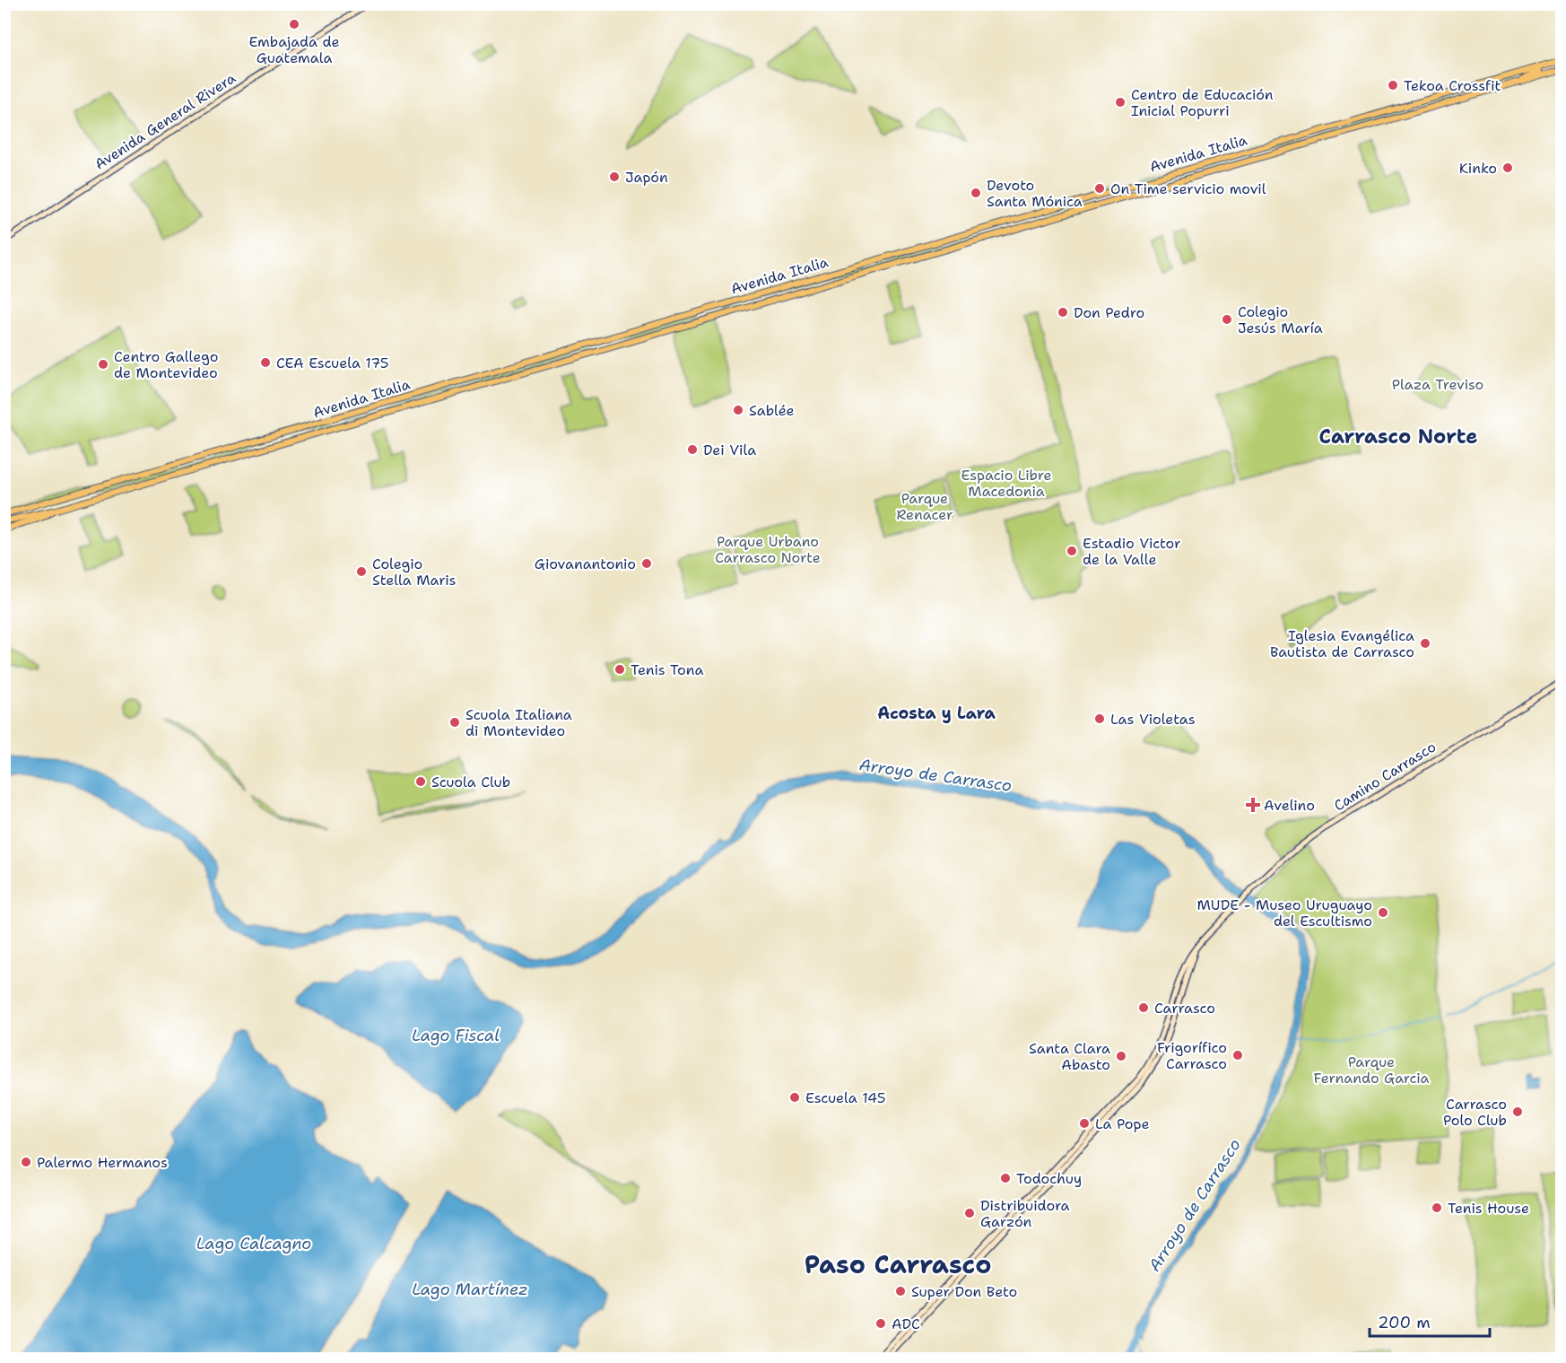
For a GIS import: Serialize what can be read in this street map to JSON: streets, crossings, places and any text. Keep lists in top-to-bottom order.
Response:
{
  "streets": {
    "main road": ["Avenida General Rivera", "Avenida Italia", "Camino Carrasco"]
  },
  "districts": ["Carrasco Norte", "Acosta y Lara", "Paso Carrasco"],
  "water": [
    "Arroyo de Carrasco",
    "Lago Fiscal",
    "Lago Calcagno",
    "Lago Martínez"
  ],
  "parks": [
    "Plaza Treviso",
    "Espacio Libre Macedonia",
    "Parque Renacer",
    "Parque Urbano Carrasco Norte",
    "Parque Fernando Garcia"
  ],
  "places": {
    "other": [
      "Embajada de Guatemala",
      "Tekoa Crossfit",
      "Centro de Educación Inicial Popurri",
      "Kinko",
      "Japón",
      "On Time servicio movil",
      "Devoto Santa Mónica",
      "Don Pedro",
      "Colegio Jesús María",
      "CEA Escuela 175",
      "Centro Gallego de Montevideo",
      "Sablée",
      "Dei Vila",
      "Estadio Victor de la Valle",
      "Giovanantonio",
      "Colegio Stella Maris",
      "Iglesia Evangélica Bautista de Carrasco",
      "Tenis Tona",
      "Las Violetas",
      "Scuola Italiana di Montevideo",
      "Scuola Club",
      "MUDE - Museo Uruguayo del Escultismo",
      "Carrasco",
      "Frigorífico Carrasco",
      "Santa Clara Abasto",
      "Escuela 145",
      "Carrasco Polo Club",
      "La Pope",
      "Palermo Hermanos",
      "Todochuy",
      "Tenis House",
      "Distribuidora Garzón",
      "Super Don Beto",
      "ADC"
    ],
    "health": ["Avelino"]
  },
  "scale_bar": "200 m"
}
